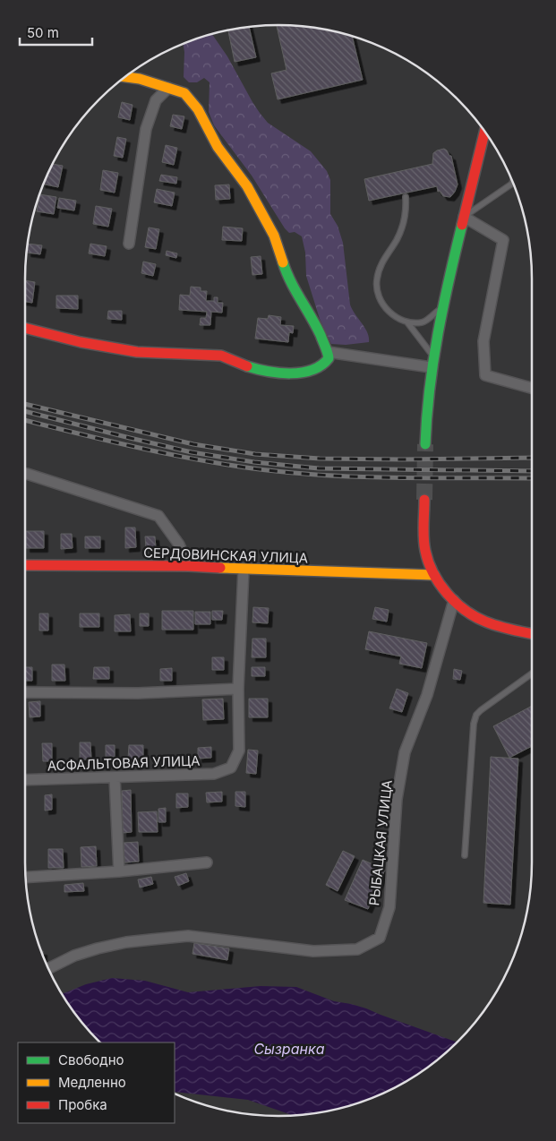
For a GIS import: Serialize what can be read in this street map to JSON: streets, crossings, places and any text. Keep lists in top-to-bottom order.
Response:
{
  "streets": {
    "street": ["СЕРДОВИНСКАЯ УЛИЦА", "АСФАЛЬТОВАЯ УЛИЦА", "РЫБАЦКАЯ УЛИЦА"]
  },
  "water": ["Сызранка"],
  "legend": ["Свободно", "Медленно", "Пробка"],
  "scale_bar": "50 m"
}
